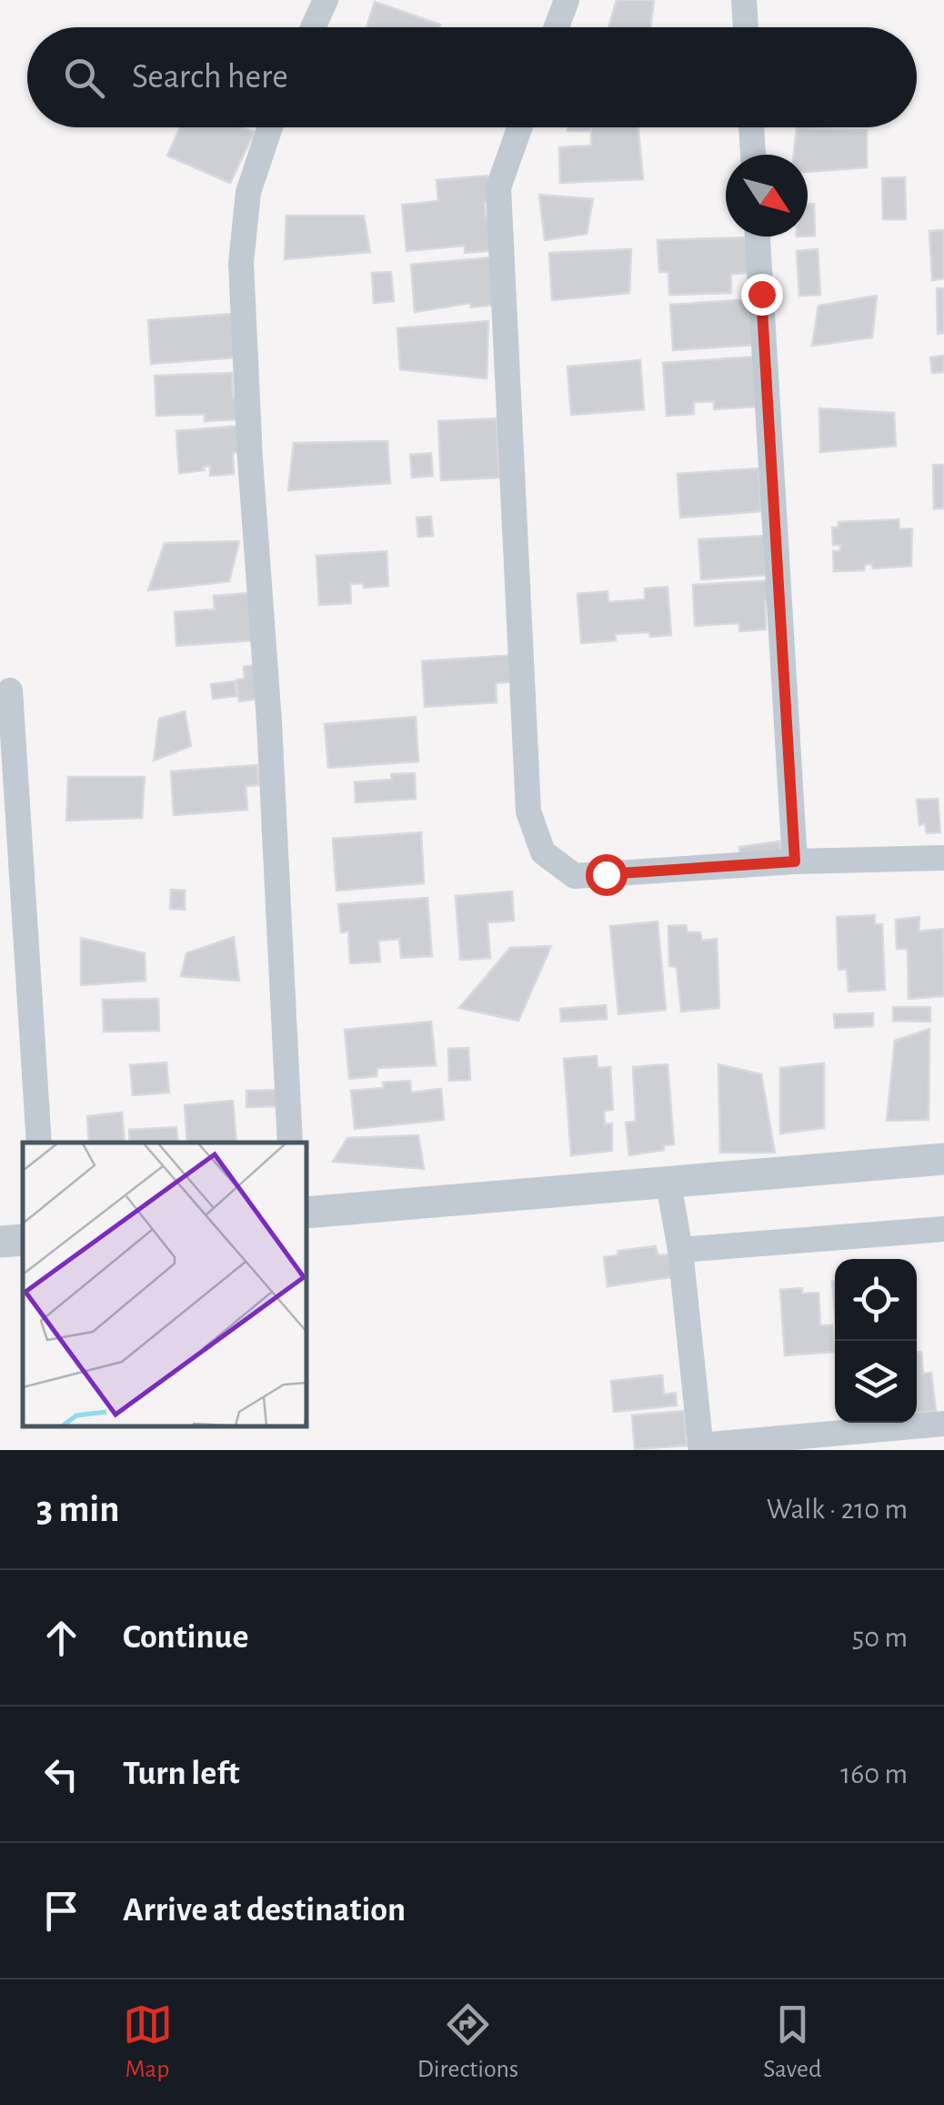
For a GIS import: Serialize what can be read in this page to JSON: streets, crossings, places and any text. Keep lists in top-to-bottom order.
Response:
{
  "north": "bottom right",
  "page": {
    "search": "Search here",
    "heading": ["3 min", "Walk · 210 m"],
    "list": [
      ["Continue", "50 m"],
      ["Turn left", "160 m"],
      "Arrive at destination"
    ],
    "nav": ["Map", "Directions", "Saved"]
  }
}
